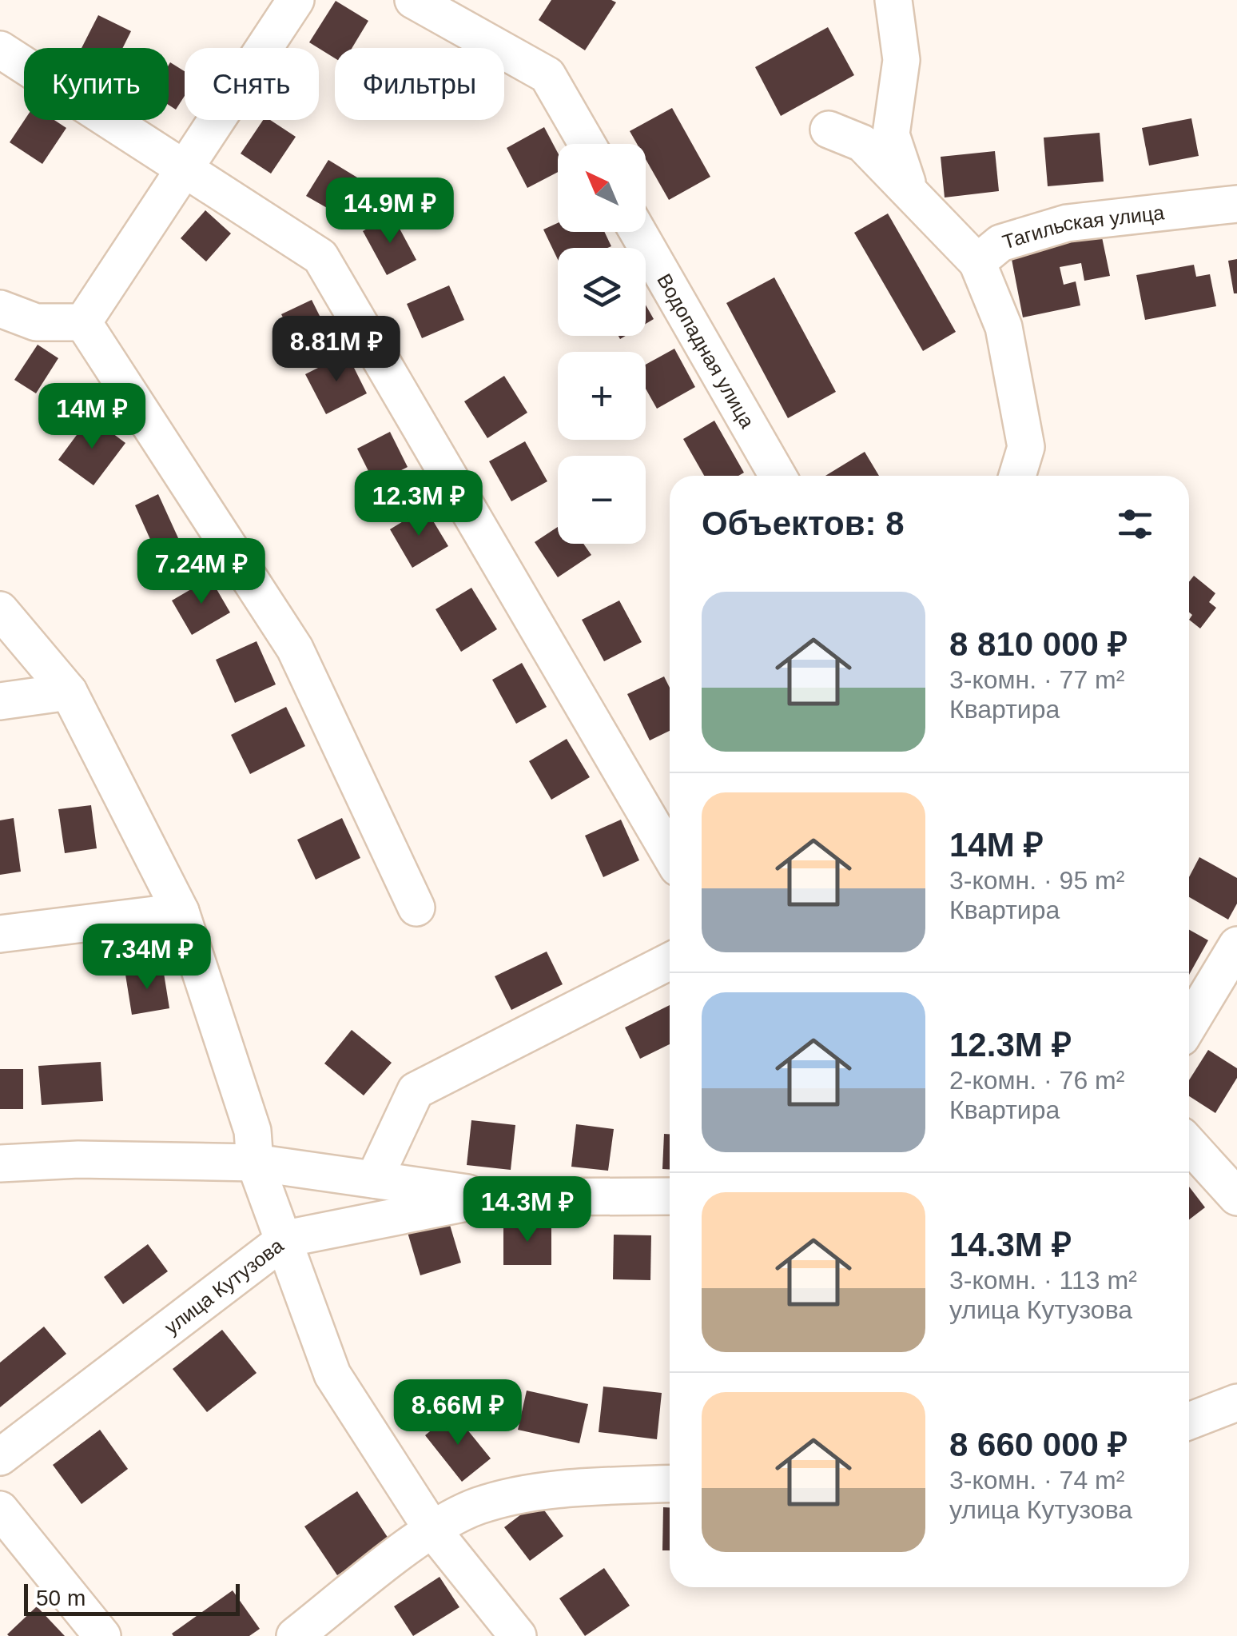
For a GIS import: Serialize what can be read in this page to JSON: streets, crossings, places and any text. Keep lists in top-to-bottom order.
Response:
{
  "streets": {
    "street": ["Тагильская улица", "Водопадная улица", "улица Кутузова"]
  },
  "scale_bar": "50 m",
  "north": "top left",
  "page": {
    "chip": ["Купить", "Снять", "Фильтры"],
    "map_buttons": ["+", "−"],
    "price": [
      "14.9M ₽",
      "8.81M ₽",
      "14M ₽",
      "12.3M ₽",
      "7.24M ₽",
      "7.34M ₽",
      "14.3M ₽",
      "8.66M ₽"
    ],
    "heading": "Объектов: 8",
    "list": [
      {
        "name": "8 810 000 ₽",
        "note": "3-комн. · 77 m² · Квартира"
      },
      {
        "name": "14M ₽",
        "note": "3-комн. · 95 m² · Квартира"
      },
      {
        "name": "12.3M ₽",
        "note": "2-комн. · 76 m² · Квартира"
      },
      {
        "name": "14.3M ₽",
        "note": "3-комн. · 113 m² · улица Кутузова"
      },
      {
        "name": "8 660 000 ₽",
        "note": "3-комн. · 74 m² · улица Кутузова"
      }
    ],
    "scale": "50 m"
  }
}
